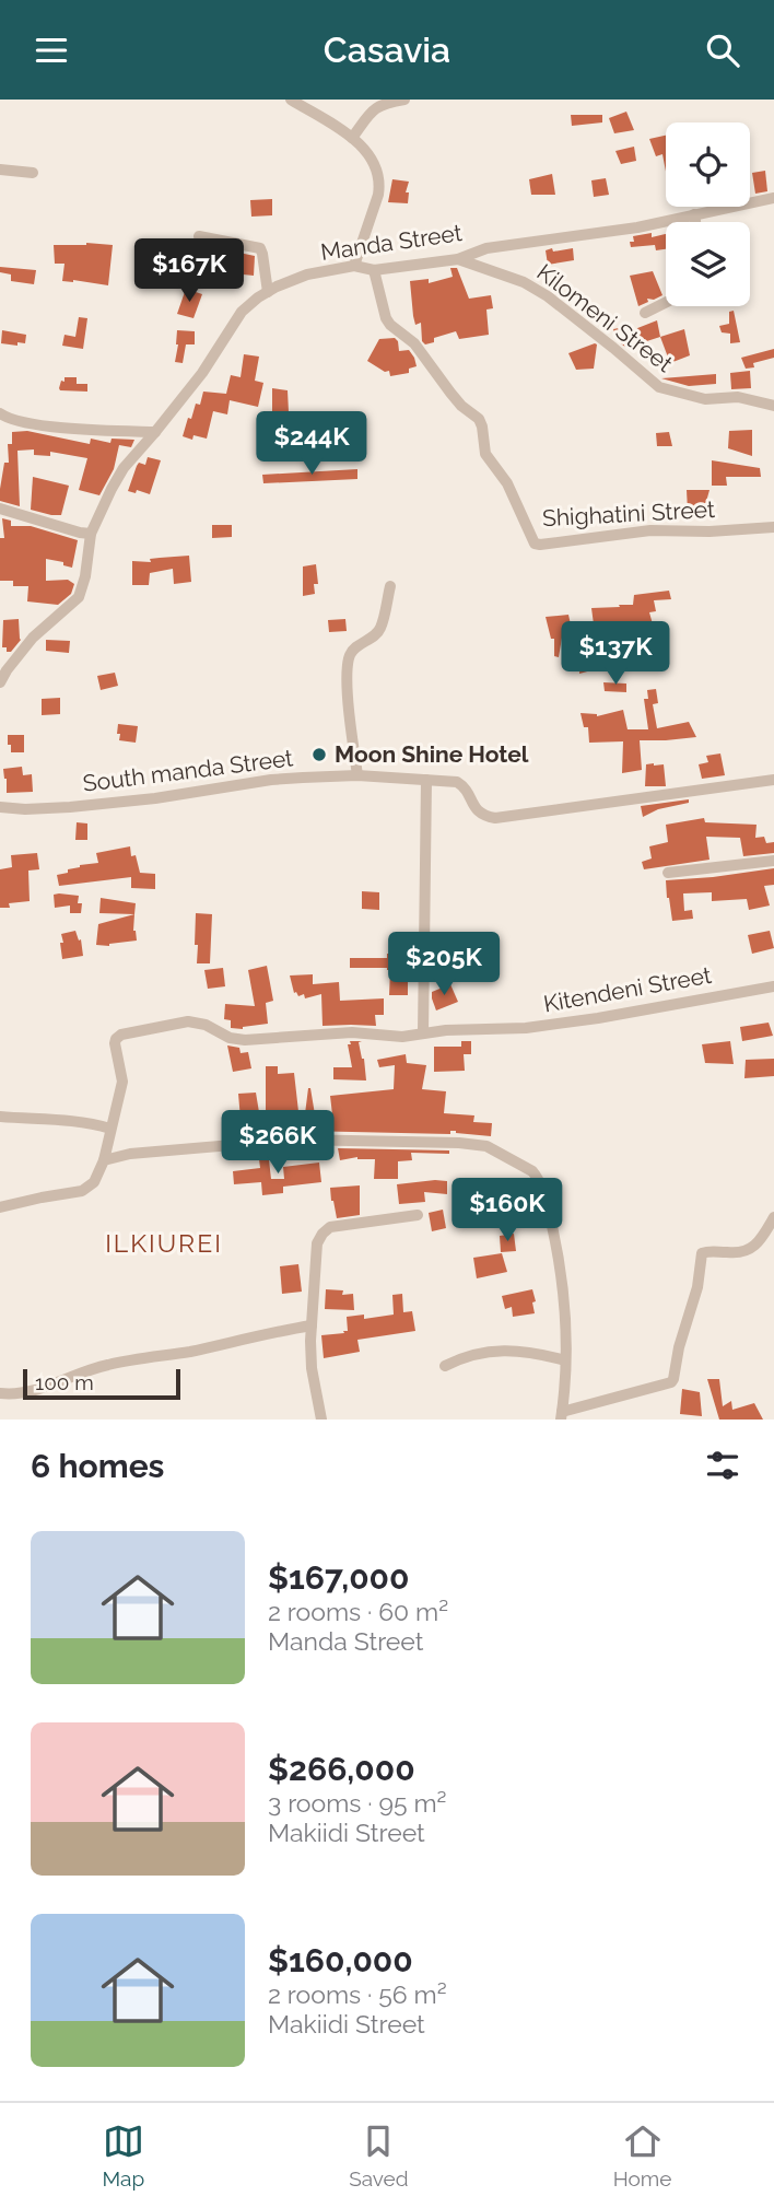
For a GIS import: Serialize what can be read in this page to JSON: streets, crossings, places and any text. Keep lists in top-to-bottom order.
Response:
{
  "streets": {
    "street": [
      "Manda Street",
      "Kilomeni Street",
      "Shighatini Street",
      "South manda Street",
      "Kitendeni Street"
    ]
  },
  "crossings": [
    ["Manda Street", "Kilomeni Street"],
    ["Manda Street", "Shighatini Street"]
  ],
  "districts": ["ILKIUREI"],
  "places": ["Moon Shine Hotel"],
  "scale_bar": "100 m",
  "page": {
    "header": "Casavia",
    "price": [
      "$167K",
      "$244K",
      "$137K",
      "$205K",
      "$266K",
      "$160K"
    ],
    "scale": "100 m",
    "heading": "6 homes",
    "list": [
      {
        "name": "$167,000",
        "note": "2 rooms · 60 m² · Manda Street"
      },
      {
        "name": "$266,000",
        "note": "3 rooms · 95 m² · Makiidi Street"
      },
      {
        "name": "$160,000",
        "note": "2 rooms · 56 m² · Makiidi Street"
      }
    ],
    "tabs": ["Map", "Saved", "Home"]
  }
}
